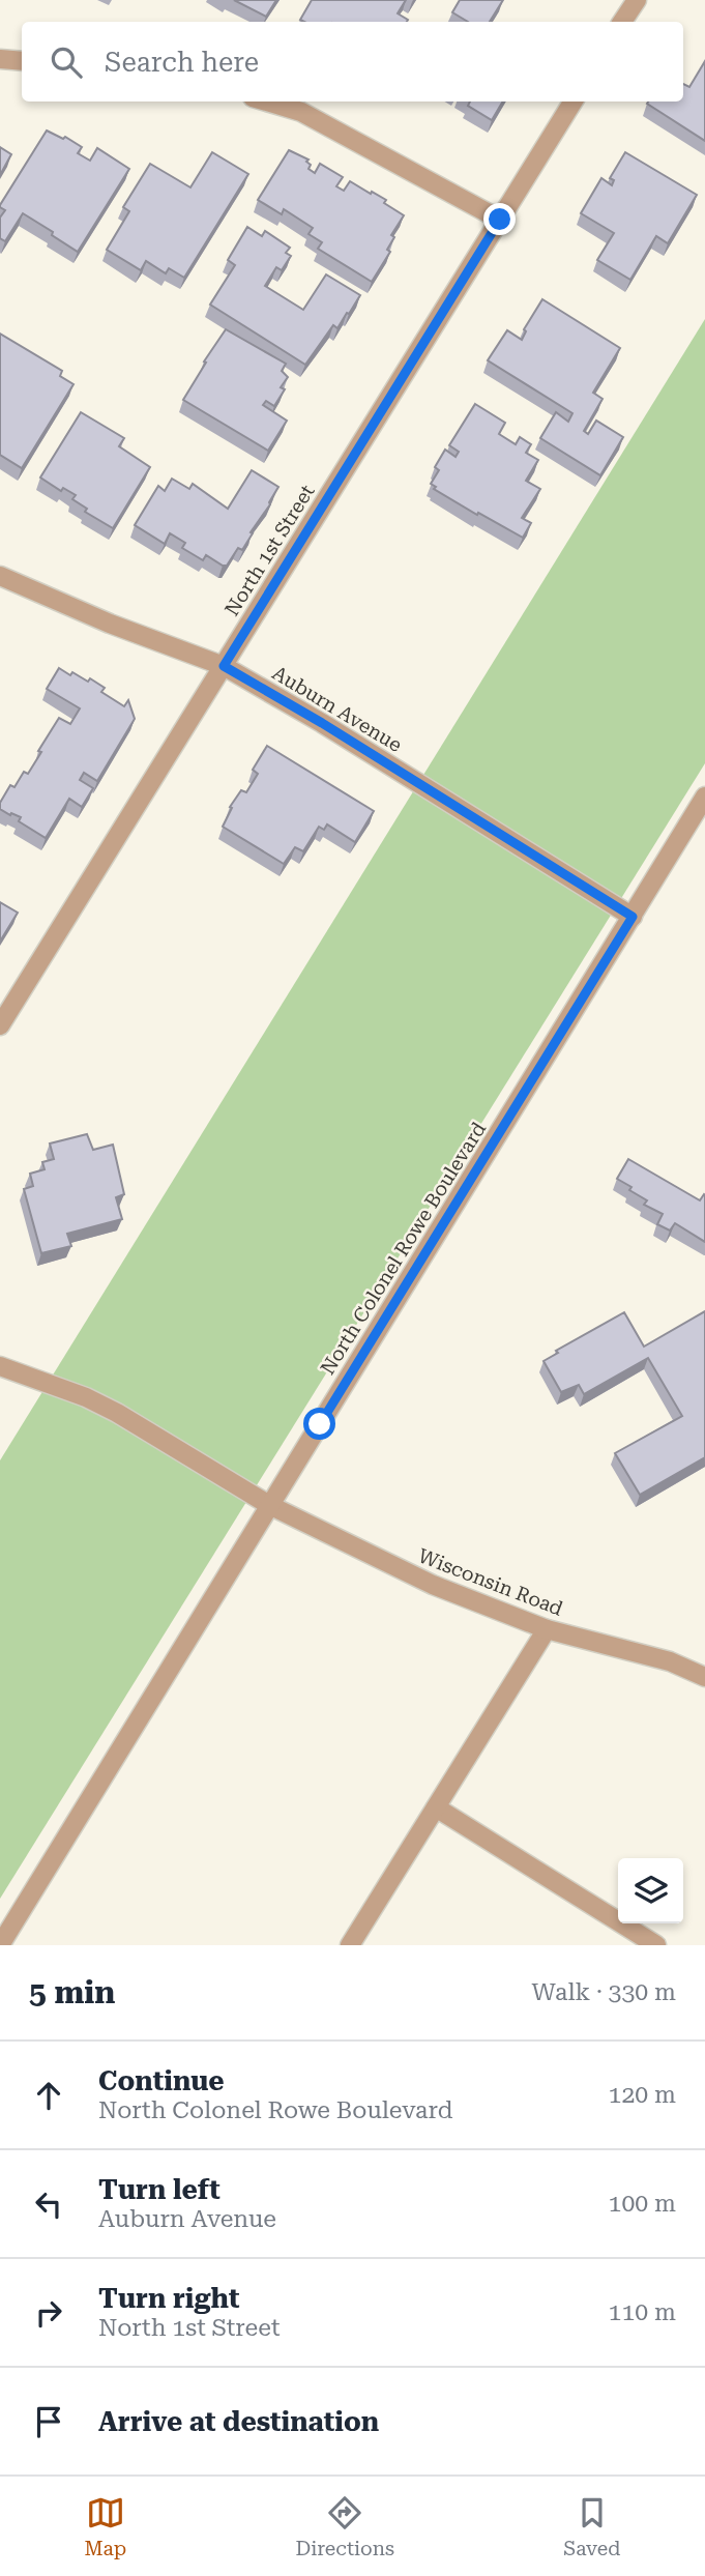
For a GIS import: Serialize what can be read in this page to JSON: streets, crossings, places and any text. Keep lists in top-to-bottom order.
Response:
{
  "streets": {
    "street": [
      "North 1st Street",
      "Auburn Avenue",
      "North Colonel Rowe Boulevard",
      "Wisconsin Road"
    ]
  },
  "crossings": [
    ["North 1st Street", "Auburn Avenue"],
    ["Auburn Avenue", "North Colonel Rowe Boulevard"],
    ["North Colonel Rowe Boulevard", "Wisconsin Road"]
  ],
  "page": {
    "search": "Search here",
    "heading": ["5 min", "Walk · 330 m"],
    "list": [
      ["Continue", "North Colonel Rowe Boulevard", "120 m"],
      ["Turn left", "Auburn Avenue", "100 m"],
      ["Turn right", "North 1st Street", "110 m"],
      "Arrive at destination"
    ],
    "nav": ["Map", "Directions", "Saved"]
  }
}
